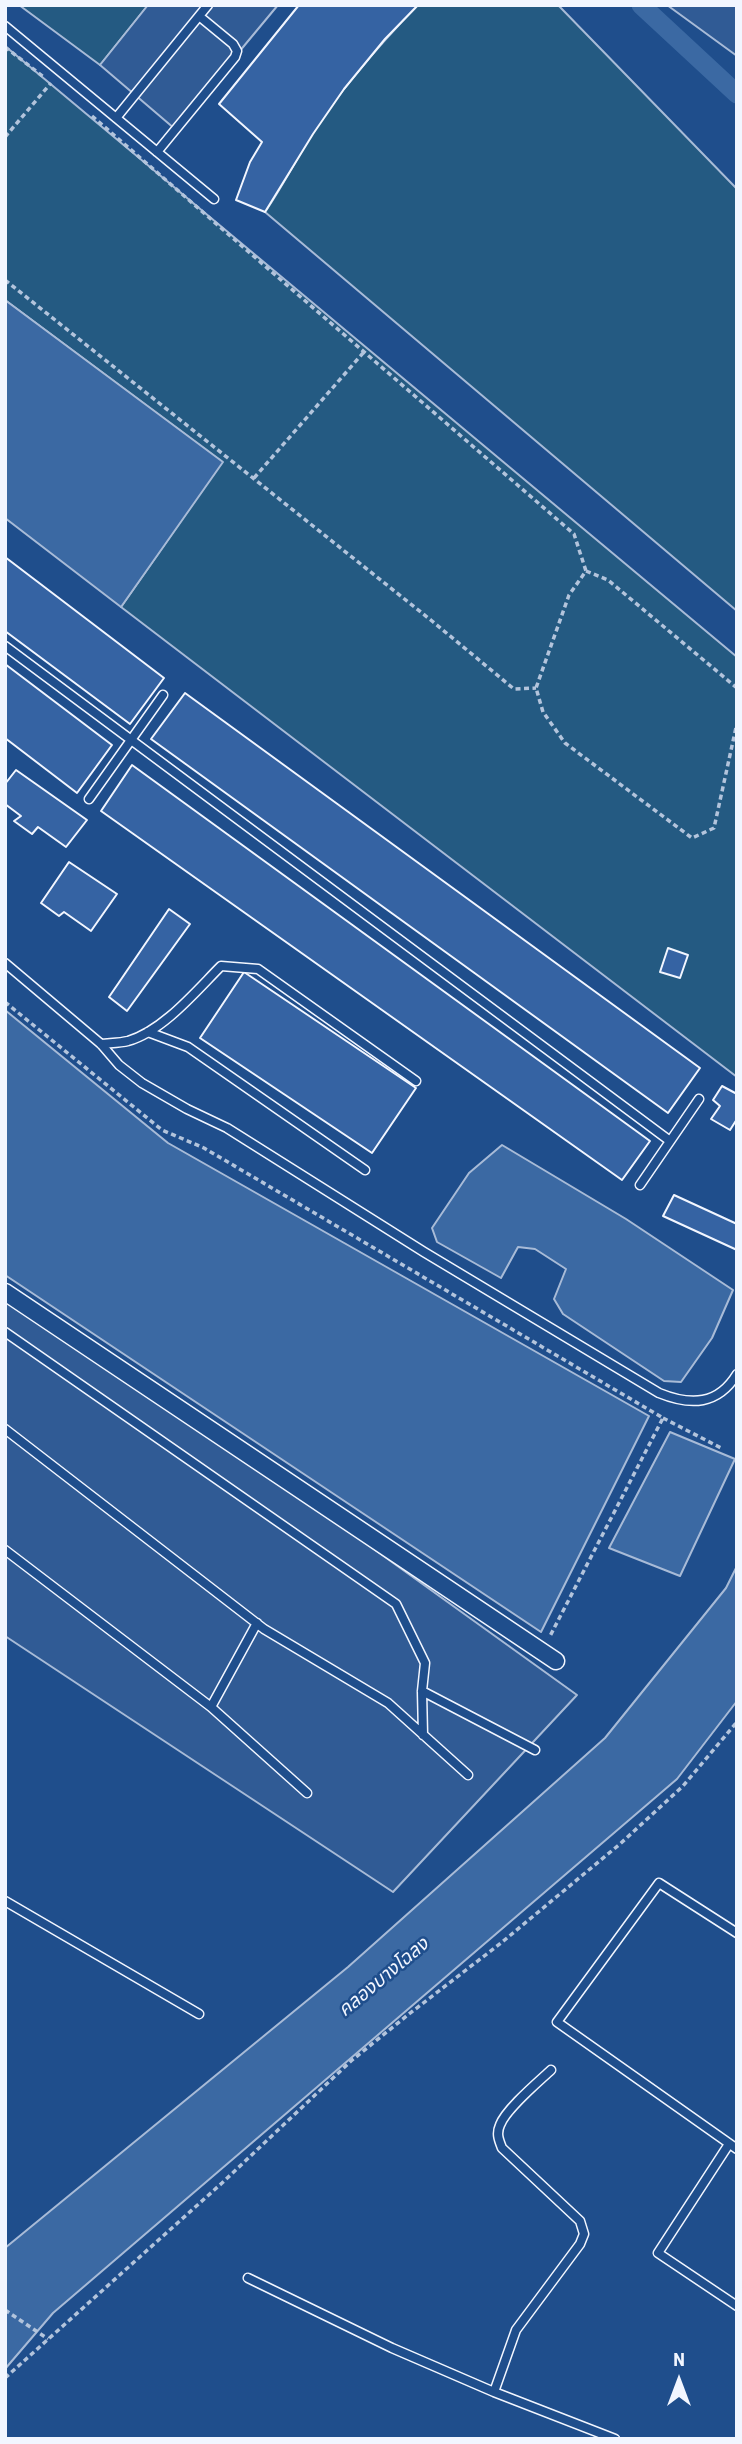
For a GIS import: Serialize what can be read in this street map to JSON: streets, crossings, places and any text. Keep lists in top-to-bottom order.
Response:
{
  "water": ["คลองบางโฉลง"],
  "north": "top"
}
